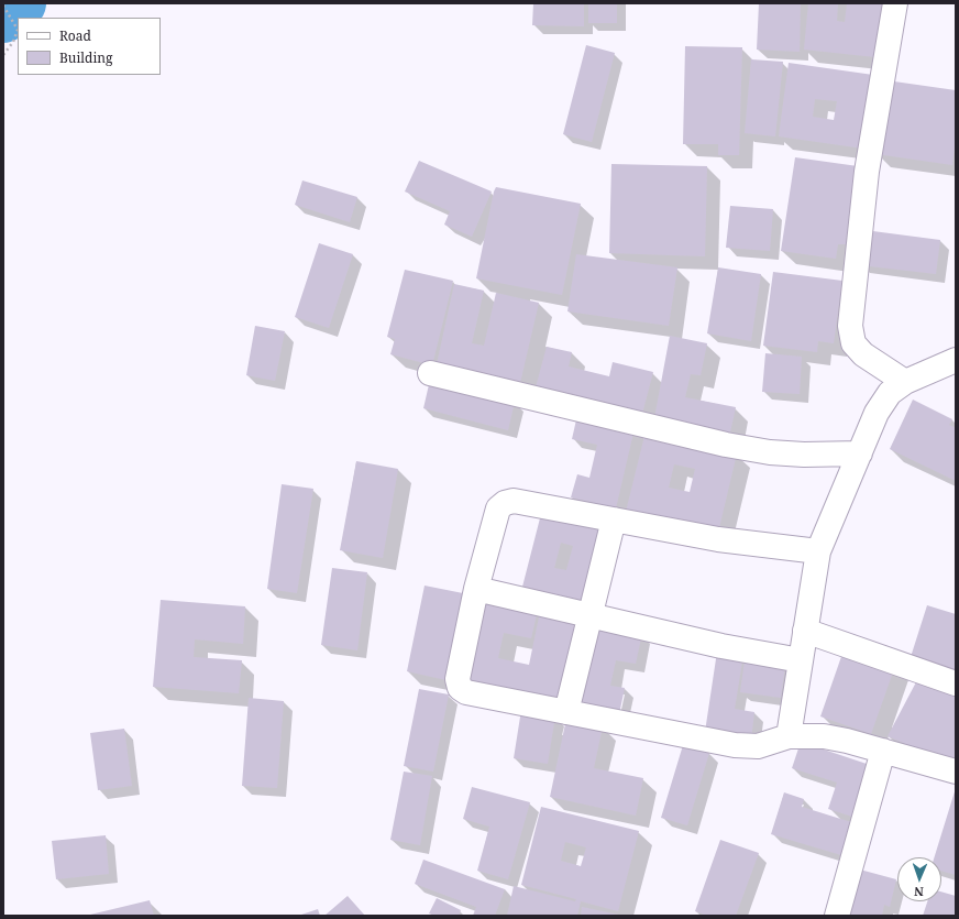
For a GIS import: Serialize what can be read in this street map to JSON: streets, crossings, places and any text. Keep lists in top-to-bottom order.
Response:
{
  "legend": ["Road", "Building"],
  "north": "bottom"
}
